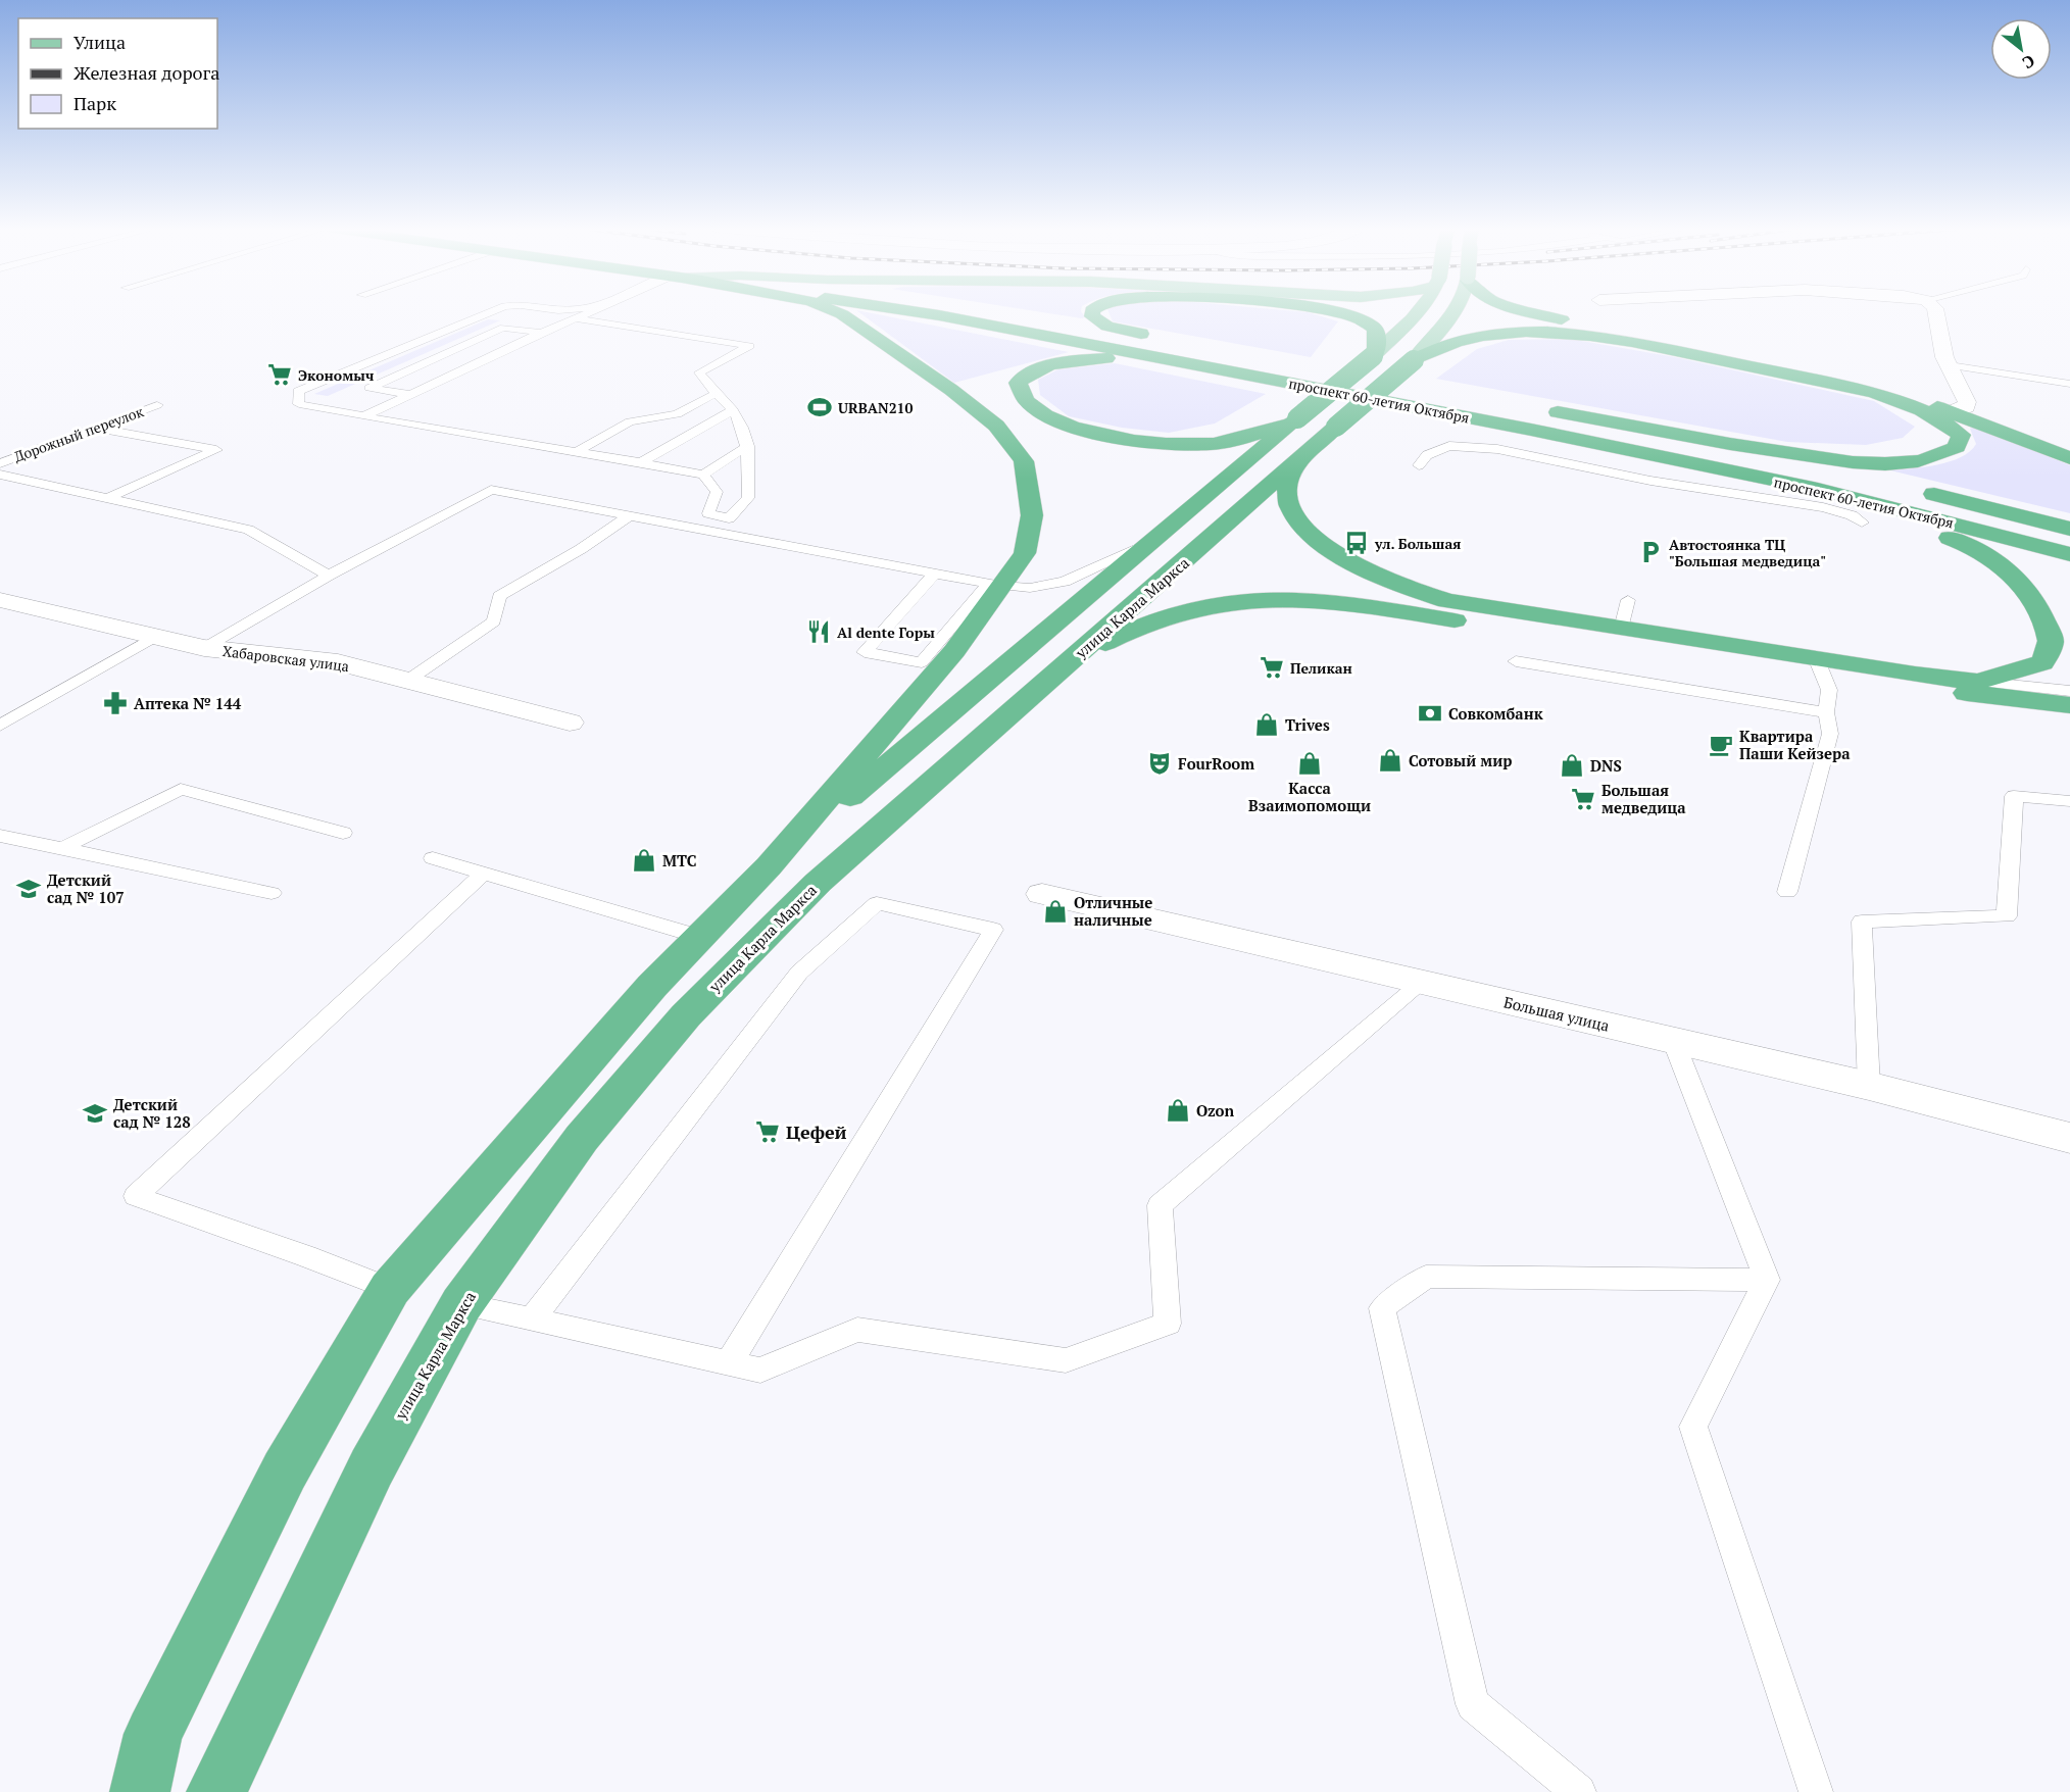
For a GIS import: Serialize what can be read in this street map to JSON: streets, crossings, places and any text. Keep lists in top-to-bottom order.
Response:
{
  "streets": {
    "highway": ["проспект 60-летия Октября", "улица Карла Маркса"],
    "street": ["Хабаровская улица", "Большая улица"],
    "lane": ["Дорожный переулок"]
  },
  "crossings": [
    ["проспект 60-летия Октября", "улица Карла Маркса"]
  ],
  "places": {
    "supermarket": [
      "Экономыч",
      "Пеликан",
      "Большая медведица",
      "Цефей"
    ],
    "sports": ["URBAN210"],
    "bus stop": ["ул. Большая"],
    "parking": ["Автостоянка ТЦ \"Большая медведица\""],
    "restaurant": ["Al dente Горы"],
    "pharmacy": ["Аптека № 144"],
    "bank": ["Совкомбанк"],
    "shop": [
      "Trives",
      "Сотовый мир",
      "Касса Взаимопомощи",
      "DNS",
      "МТС",
      "Отличные наличные",
      "Ozon"
    ],
    "cafe": ["Квартира Паши Кейзера"],
    "theatre": ["FourRoom"],
    "school or university": ["Детский сад № 107", "Детский сад № 128"]
  },
  "legend": ["Улица", "Железная дорога", "Парк"],
  "north": "bottom right"
}
